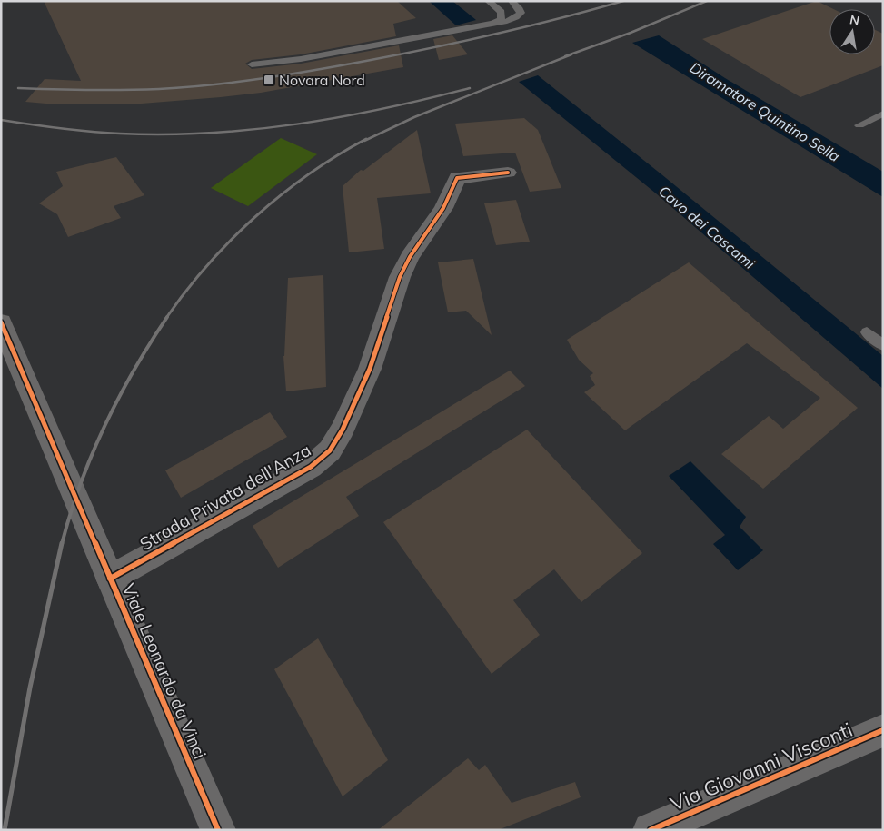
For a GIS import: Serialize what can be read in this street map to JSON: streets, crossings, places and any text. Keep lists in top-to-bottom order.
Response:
{
  "streets": {
    "street": ["Strada Privata dell'Anza", "Viale Leonardo da Vinci", "Via Giovanni Visconti"]
  },
  "crossings": [
    ["Strada Privata dell'Anza", "Viale Leonardo da Vinci"]
  ],
  "water": ["Diramatore Quintino Sella", "Cavo dei Cascami"],
  "places": {
    "transit": ["Novara Nord"]
  },
  "north": "top"
}
